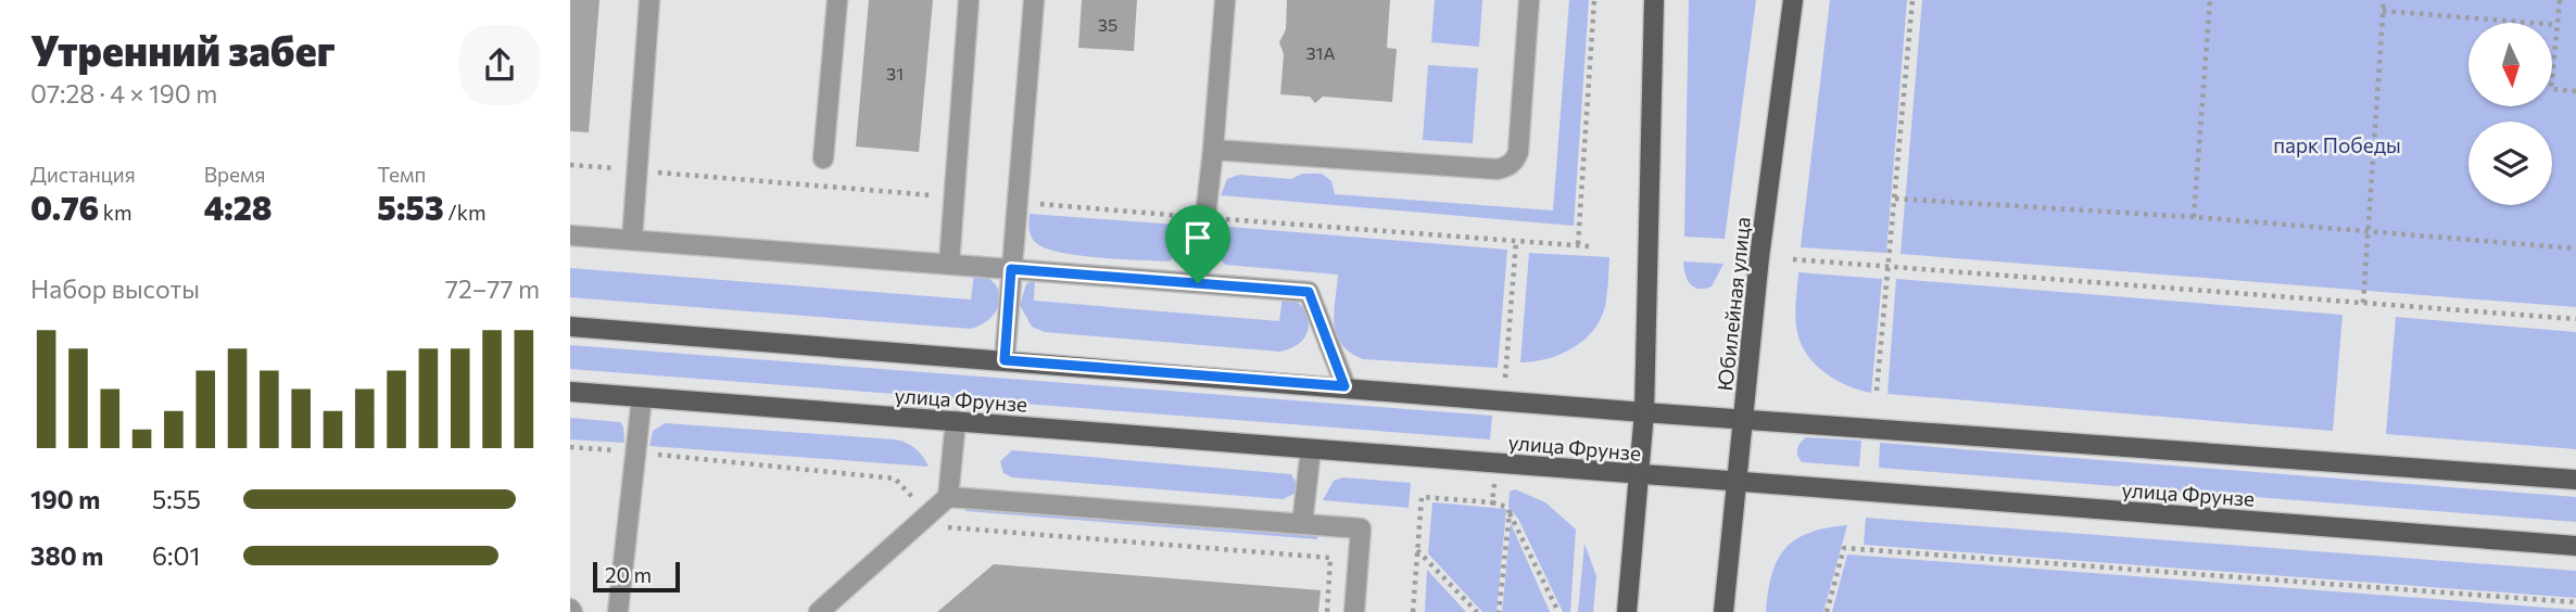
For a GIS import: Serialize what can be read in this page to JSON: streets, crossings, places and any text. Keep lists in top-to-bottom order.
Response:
{
  "streets": {
    "main road": ["Юбилейная улица", "улица Фрунзе"]
  },
  "crossings": [
    ["Юбилейная улица", "улица Фрунзе"]
  ],
  "parks": ["парк Победы"],
  "house_numbers": ["35", "31А", "31"],
  "scale_bar": "20 m",
  "north": "bottom",
  "page": {
    "heading": ["Утренний забег", "07:28 · 4 × 190 m"],
    "stats": [
      ["Дистанция", "0.76 km"],
      ["Время", "4:28"],
      ["Темп", "5:53 /km"]
    ],
    "chart": ["Набор высоты", "72–77 m"],
    "list": [
      {
        "name": "190 m",
        "note": "5:55"
      },
      {
        "name": "380 m",
        "note": "6:01"
      }
    ],
    "scale": "20 m"
  }
}
